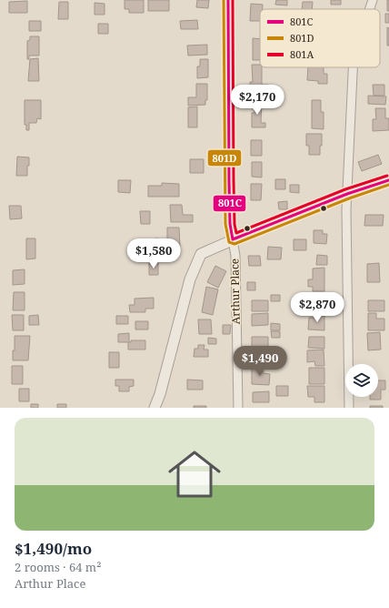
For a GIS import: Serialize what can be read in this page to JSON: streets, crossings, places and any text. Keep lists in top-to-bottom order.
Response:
{
  "streets": {
    "street": ["Arthur Place"]
  },
  "lines": ["transit line 801C", "transit line 801D", "transit line 801A"],
  "legend": ["801C", "801D", "801A"],
  "page": {
    "price": [
      "$2,170",
      "$1,580",
      "$2,870",
      "$1,490"
    ],
    "list": [
      {
        "name": "$1,490/mo",
        "note": "2 rooms · 64 m² · Arthur Place"
      }
    ]
  }
}
